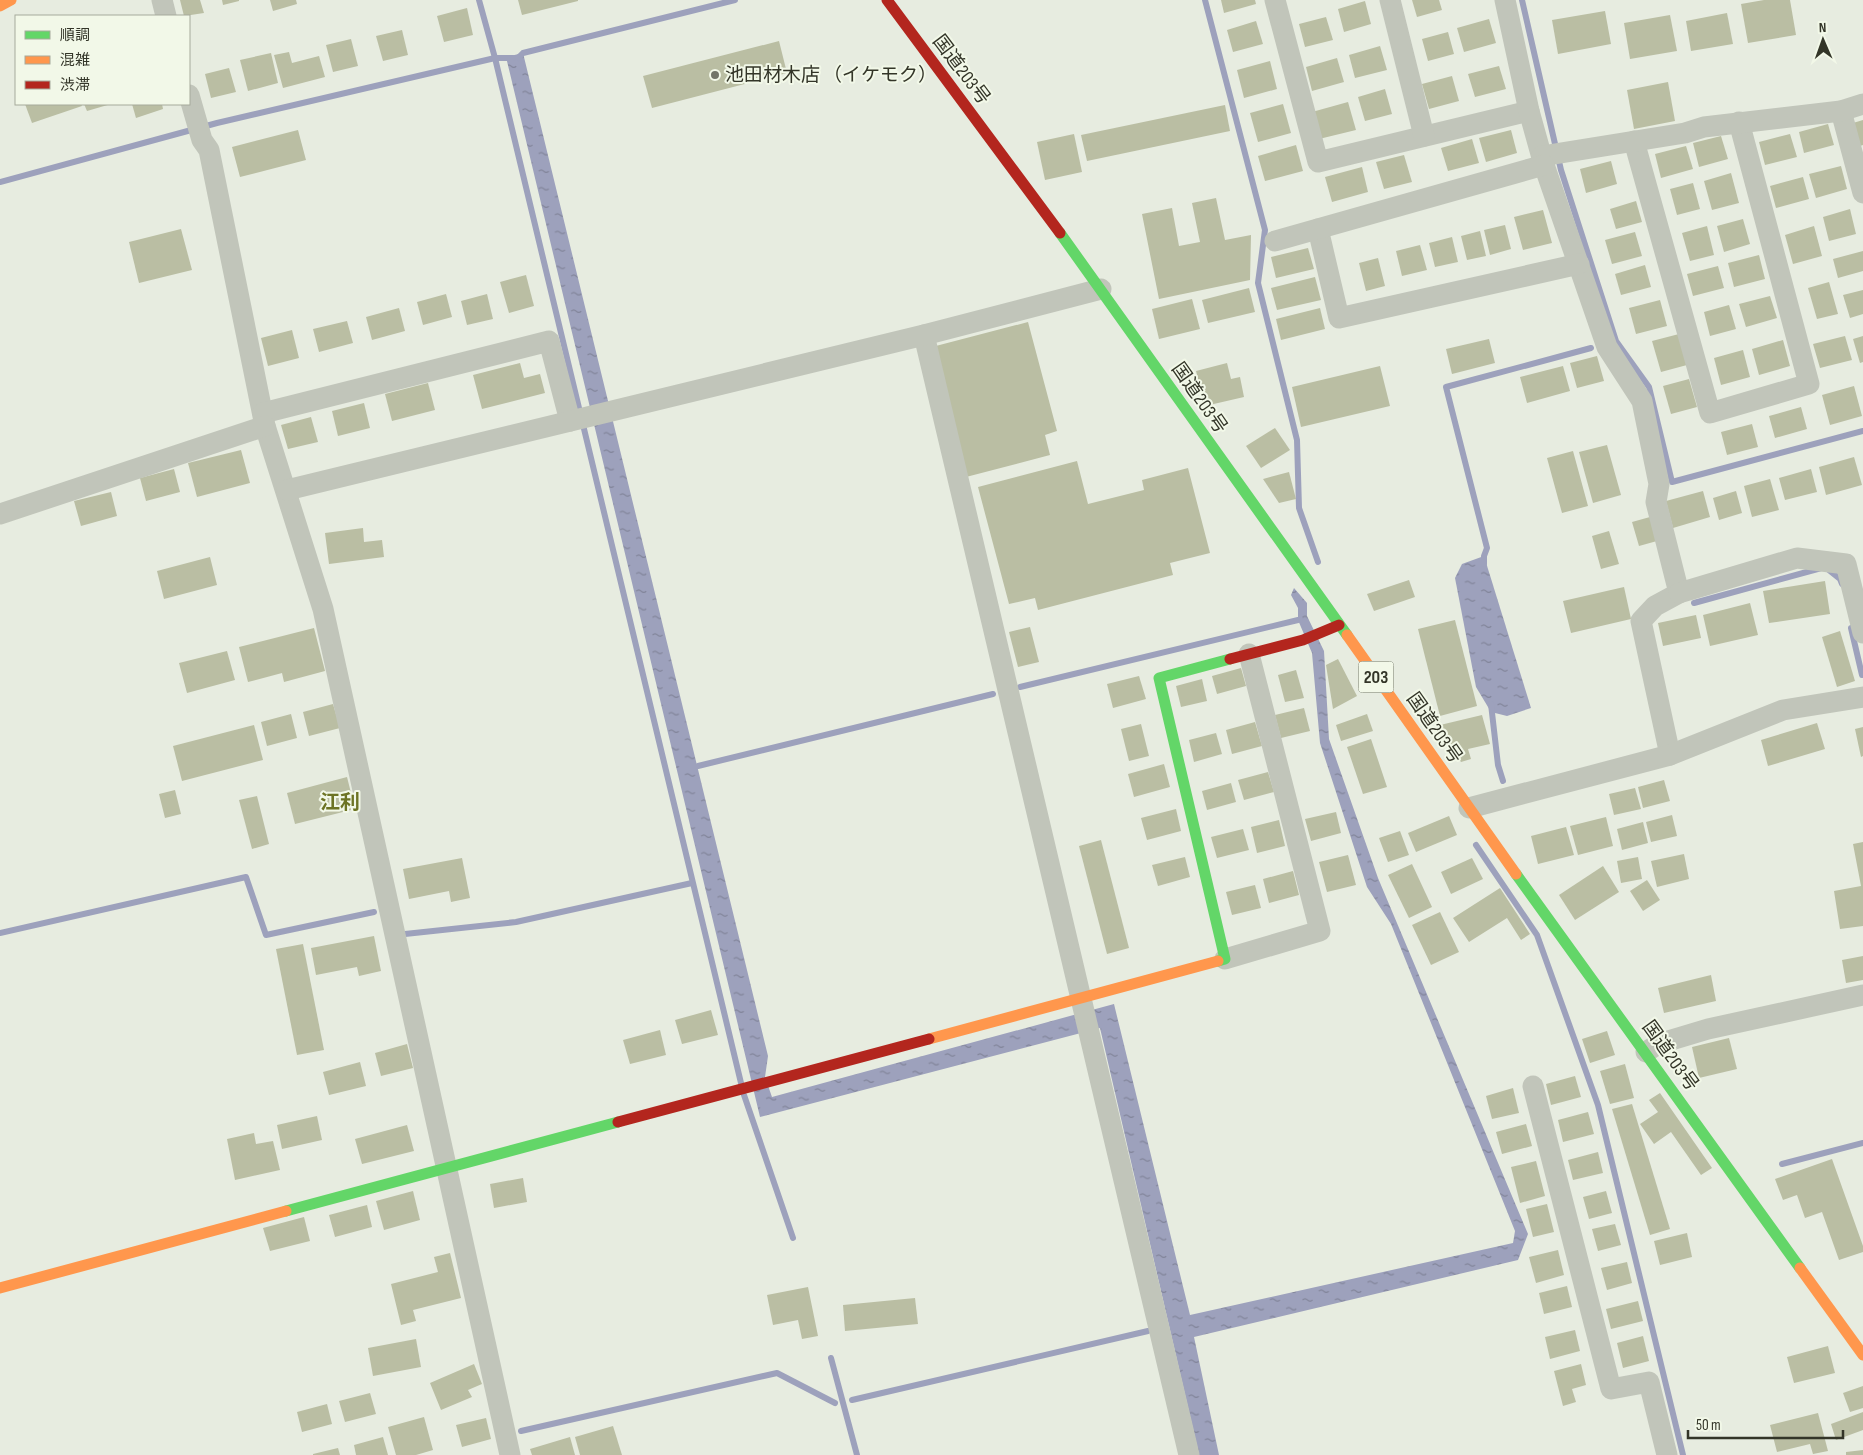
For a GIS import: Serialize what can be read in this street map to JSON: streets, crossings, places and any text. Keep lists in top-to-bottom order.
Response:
{
  "streets": {
    "main road": ["国道203号", "203"]
  },
  "districts": ["江利"],
  "places": ["池田材木店 （イケモク）"],
  "legend": ["順調", "混雑", "渋滞"],
  "scale_bar": "50 m",
  "north": "top"
}
